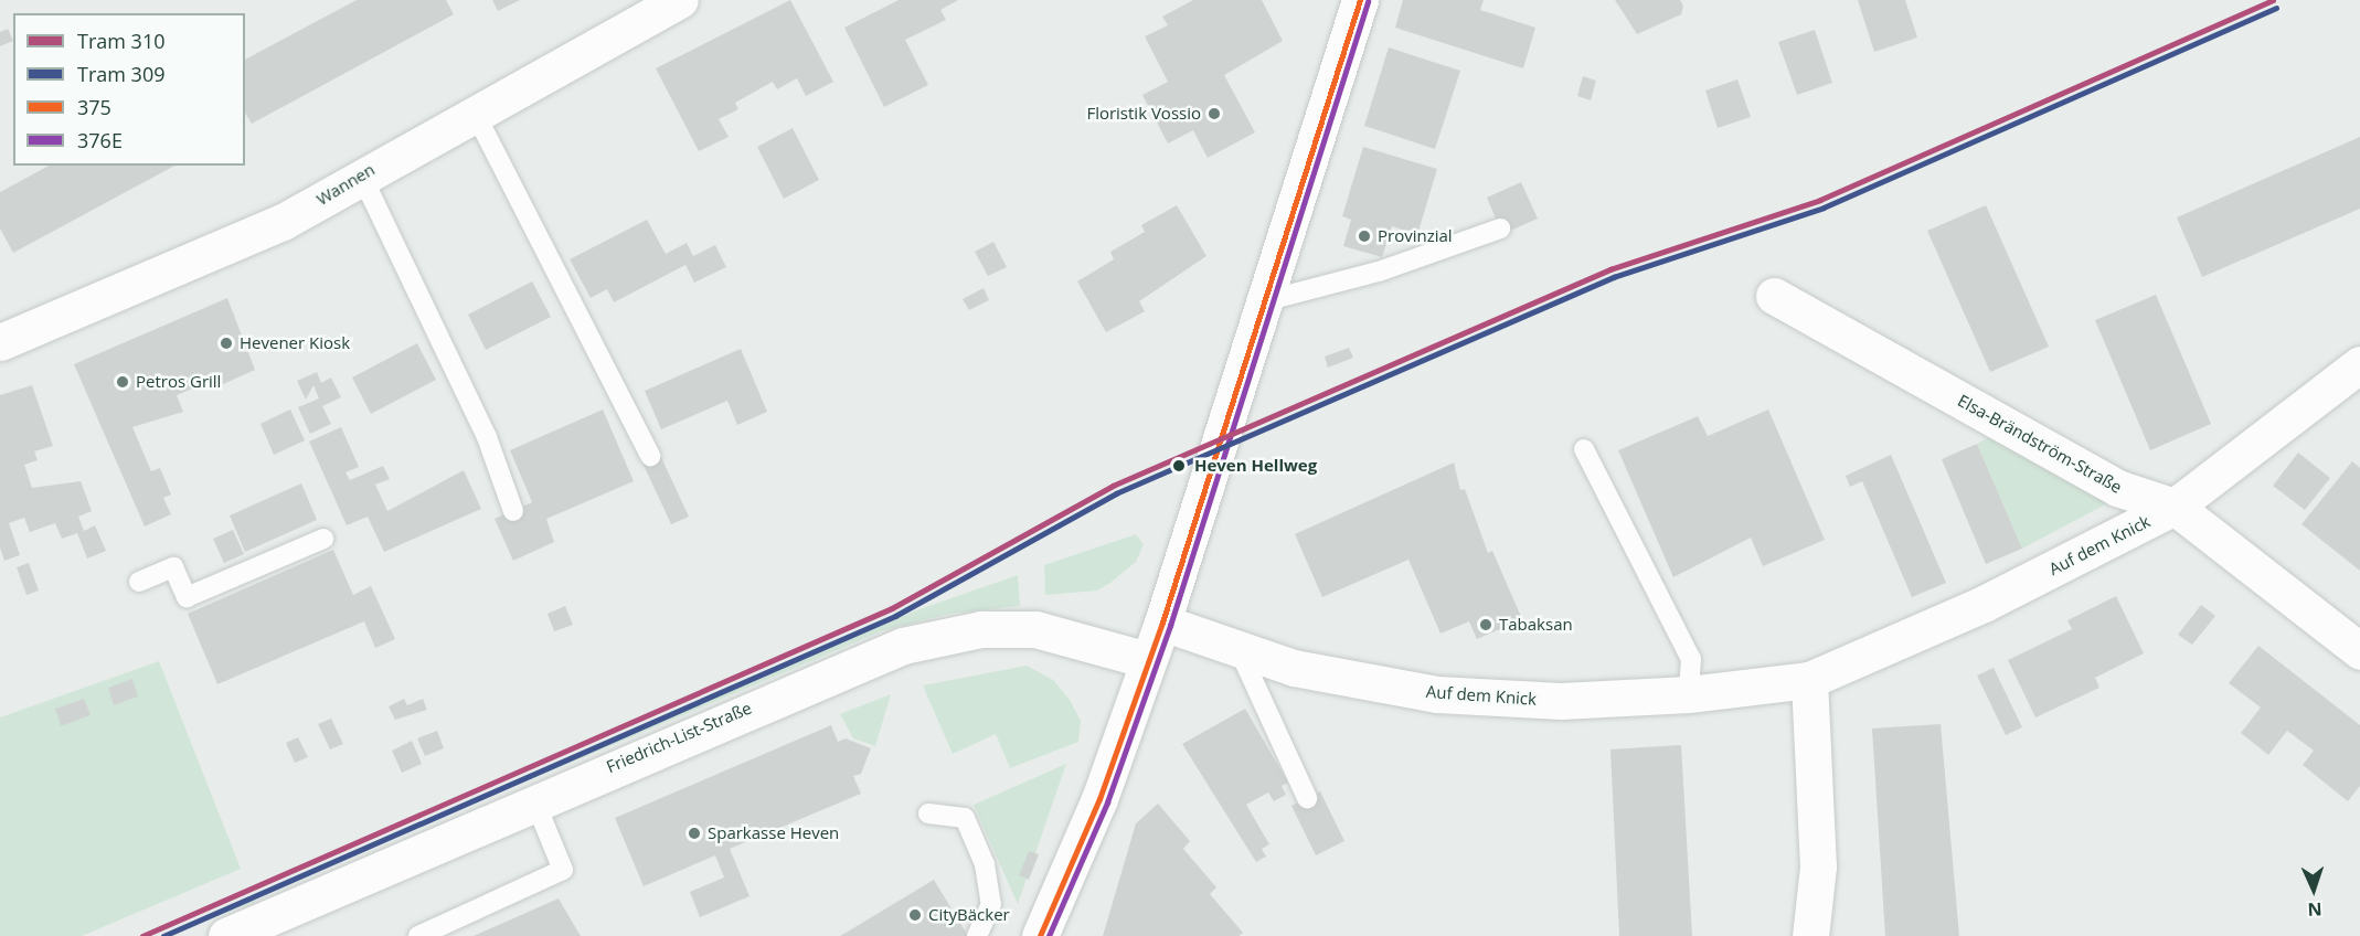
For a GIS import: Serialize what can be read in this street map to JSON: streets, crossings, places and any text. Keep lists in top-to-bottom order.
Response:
{
  "streets": {
    "street": [
      "Wannen",
      "Elsa-Brändström-Straße",
      "Auf dem Knick",
      "Friedrich-List-Straße"
    ]
  },
  "crossings": [
    ["Elsa-Brändström-Straße", "Auf dem Knick"]
  ],
  "places": [
    "Floristik Vossio",
    "Provinzial",
    "Hevener Kiosk",
    "Petros Grill",
    "Heven Hellweg",
    "Tabaksan",
    "Sparkasse Heven",
    "CityBäcker"
  ],
  "lines": [
    "tram line 310",
    "transit line 375",
    "transit line 376E",
    "tram line 309"
  ],
  "legend": [
    "Tram 310",
    "Tram 309",
    "375",
    "376E"
  ],
  "north": "bottom"
}
